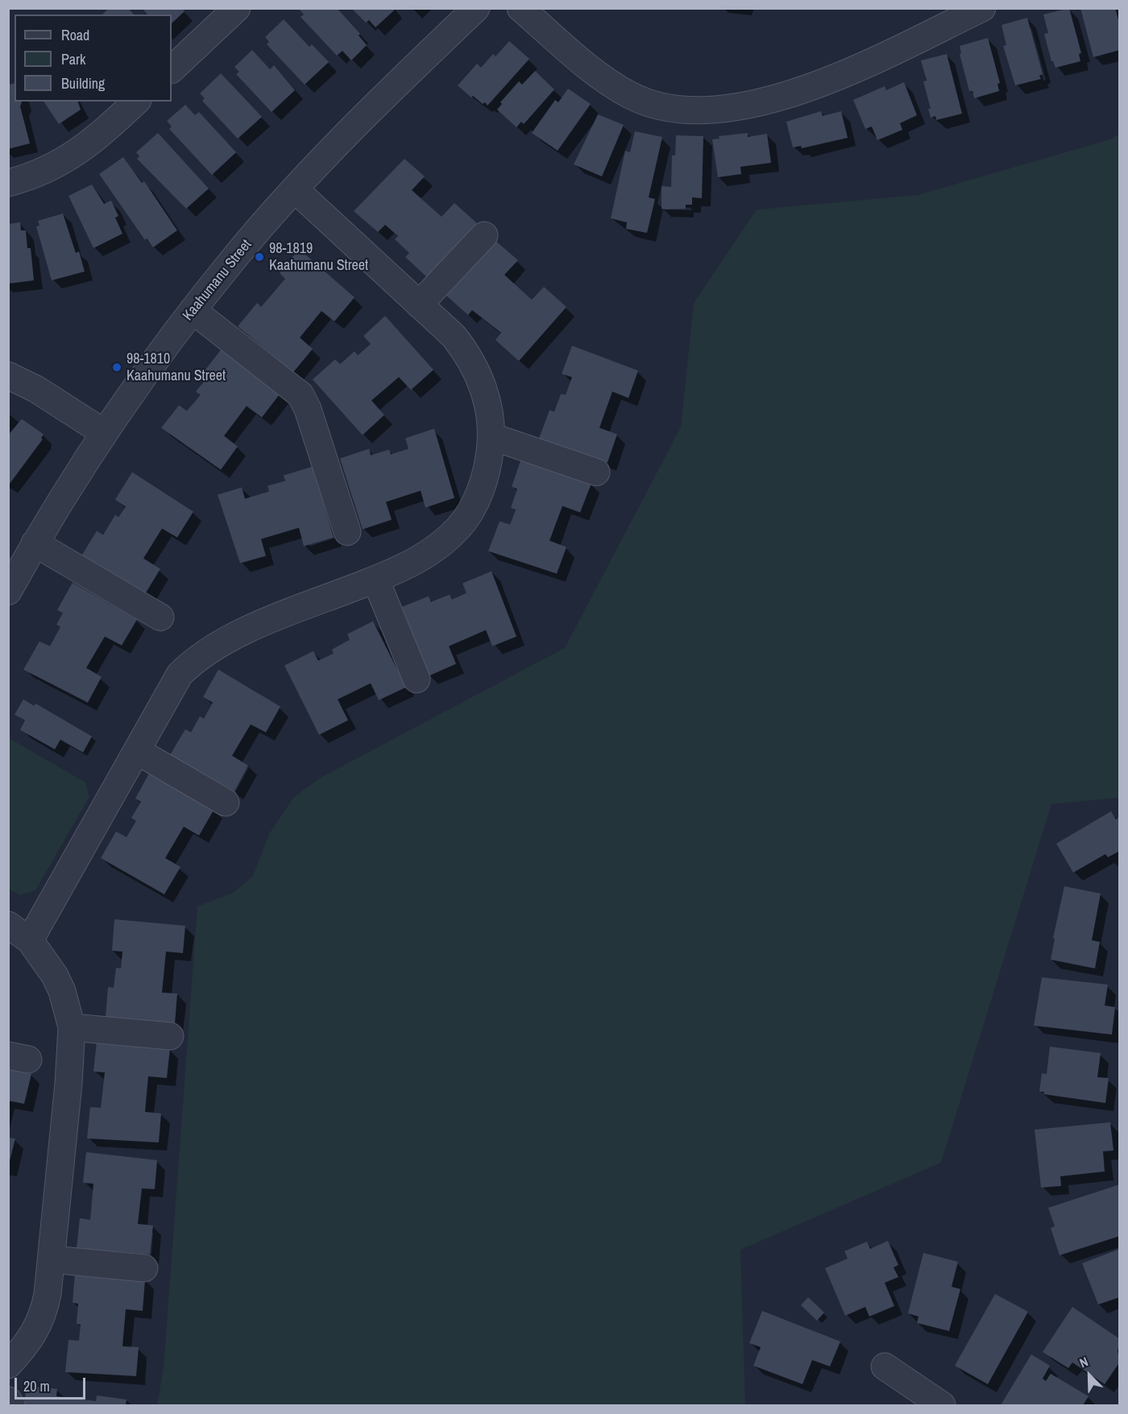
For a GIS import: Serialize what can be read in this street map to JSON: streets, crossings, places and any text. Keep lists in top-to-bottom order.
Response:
{
  "streets": {
    "street": ["Kaahumanu Street"]
  },
  "places": ["98-1819 Kaahumanu Street", "98-1810 Kaahumanu Street"],
  "legend": ["Road", "Park", "Building"],
  "scale_bar": "20 m",
  "north": "top left"
}
